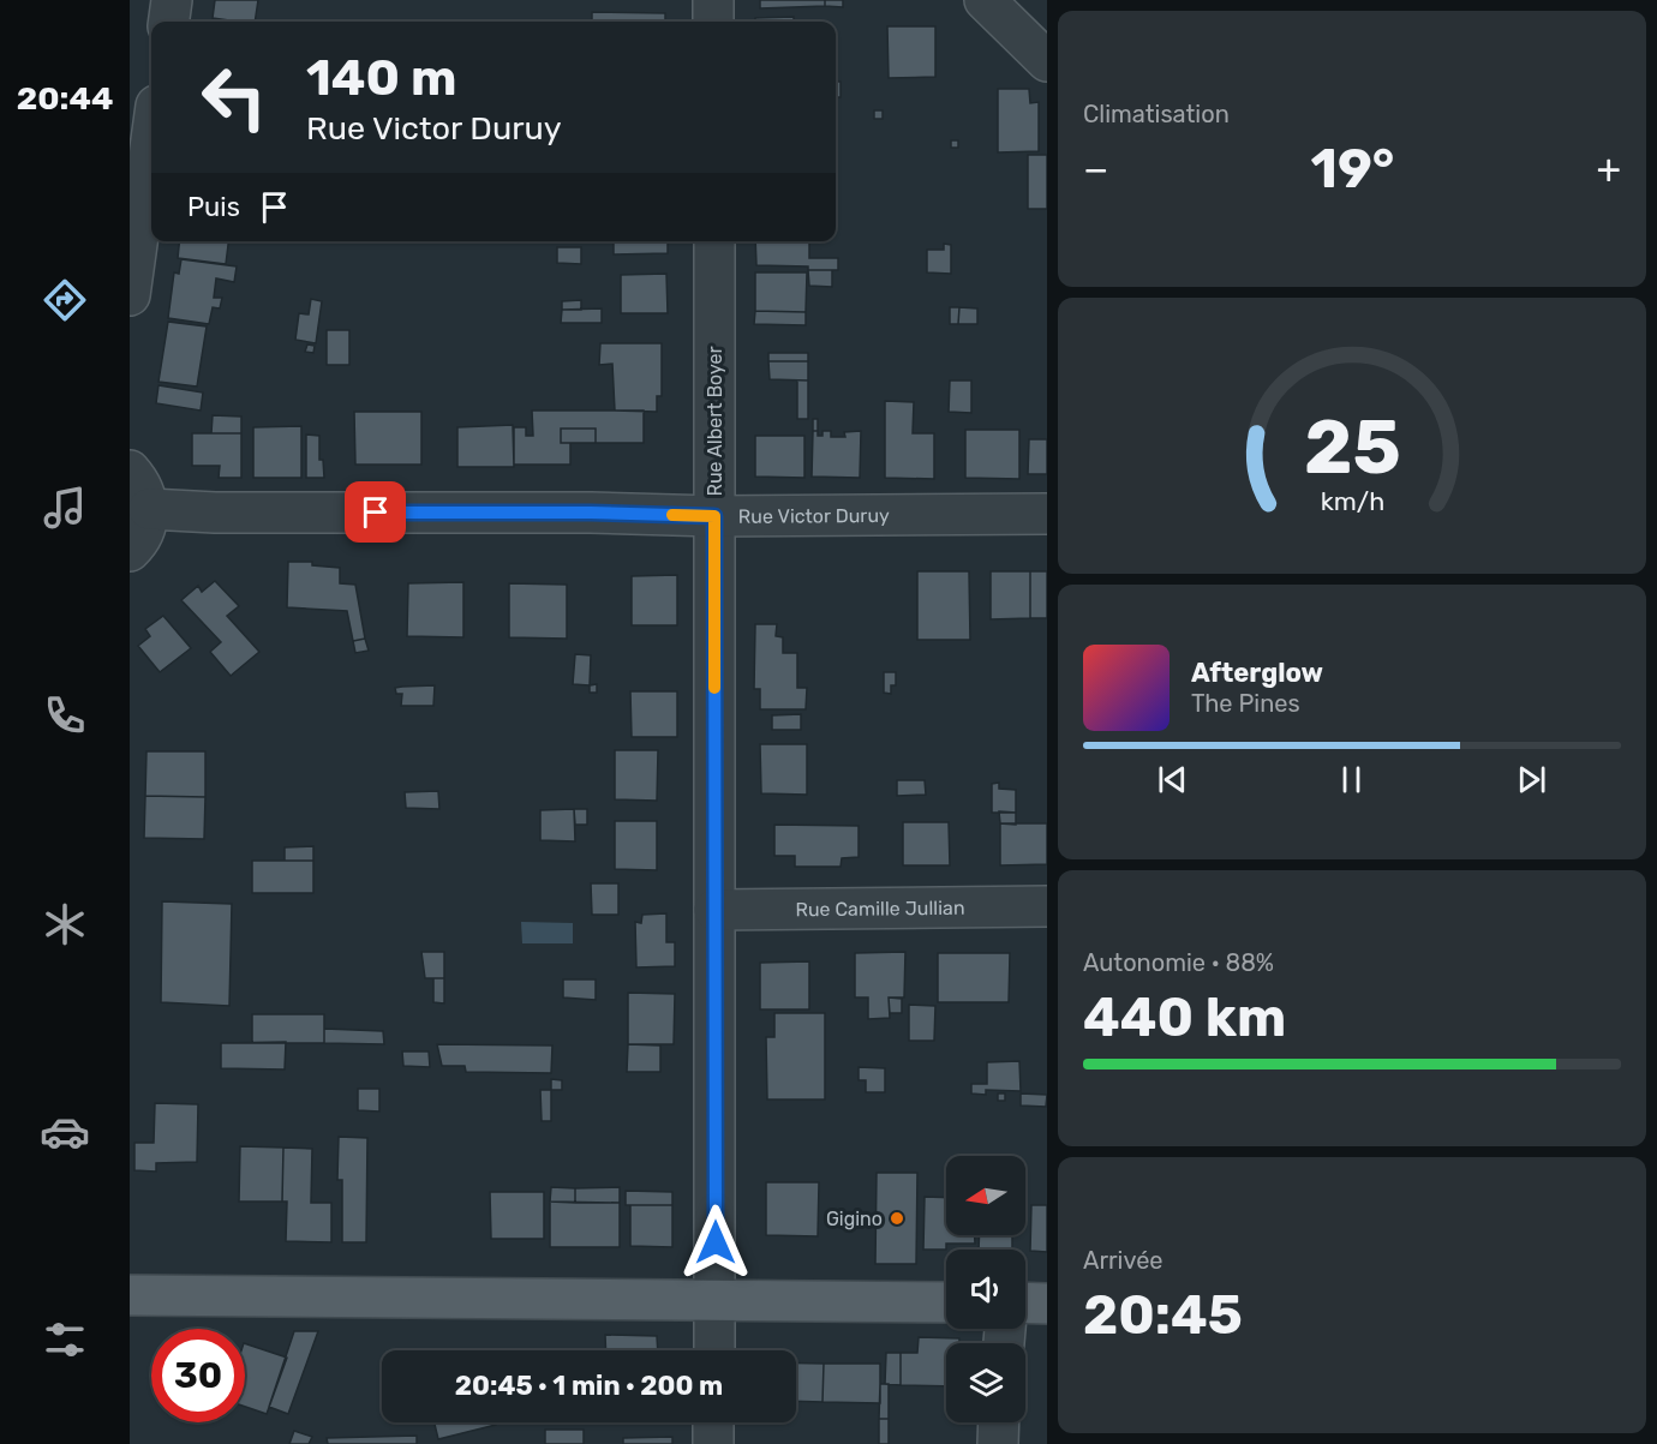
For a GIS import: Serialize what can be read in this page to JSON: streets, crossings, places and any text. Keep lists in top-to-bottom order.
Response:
{
  "streets": {
    "street": ["Rue Albert Boyer", "Rue Victor Duruy", "Rue Camille Jullian"]
  },
  "crossings": [
    ["Rue Albert Boyer", "Rue Victor Duruy"],
    ["Rue Albert Boyer", "Rue Camille Jullian"]
  ],
  "places": ["Gigino"],
  "north": "left",
  "page": {
    "tabs": "20:44",
    "tile": [
      "Climatisation",
      ["Autonomie · 88%", "440 km"],
      ["Arrivée", "20:45"]
    ],
    "turn": ["140 m", "Rue Victor Duruy"],
    "heat": ["−", "19°", "+"],
    "then": "Puis",
    "song": ["Afterglow", "The Pines"],
    "limit": "30",
    "trip": "20:45 · 1 min · 200 m",
    "gauge": ["25", "km/h"]
  }
}
